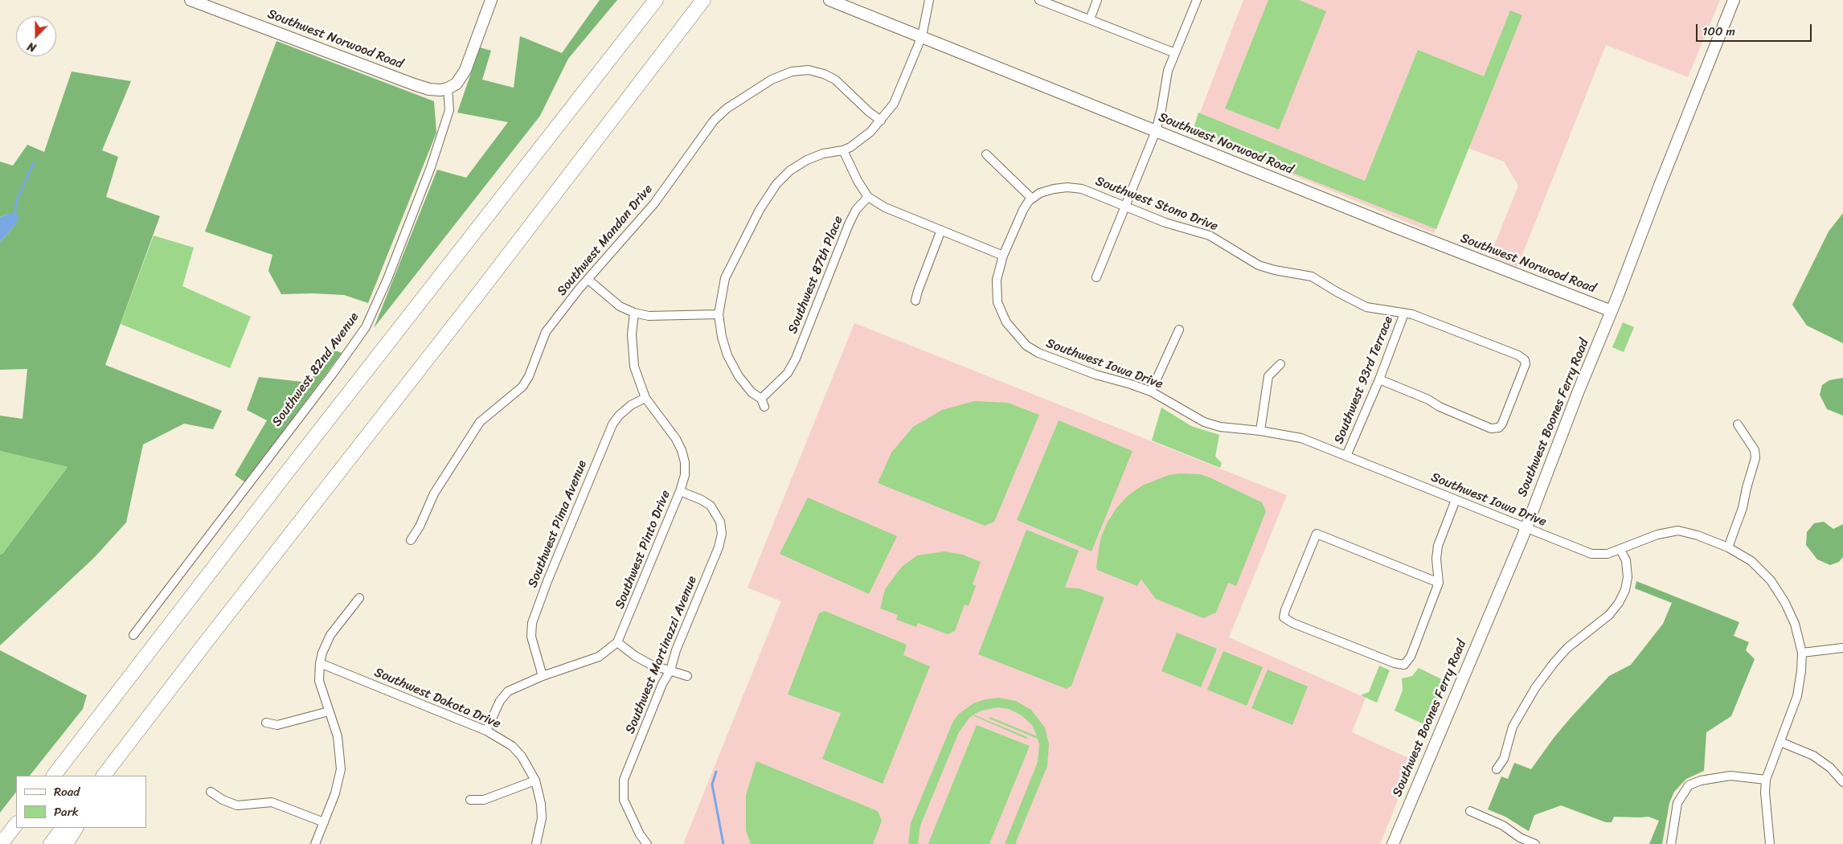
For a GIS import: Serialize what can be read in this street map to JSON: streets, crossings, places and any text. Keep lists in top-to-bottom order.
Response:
{
  "streets": {
    "street": [
      "Southwest Norwood Road",
      "Southwest Stono Drive",
      "Southwest Mandan Drive",
      "Southwest 87th Place",
      "Southwest Iowa Drive",
      "Southwest 82nd Avenue",
      "Southwest 93rd Terrace",
      "Southwest Boones Ferry Road",
      "Southwest Pima Avenue",
      "Southwest Pinto Drive",
      "Southwest Martinazzi Avenue",
      "Southwest Dakota Drive"
    ]
  },
  "crossings": [
    ["Southwest Norwood Road", "Southwest 82nd Avenue"],
    ["Southwest Norwood Road", "Southwest Boones Ferry Road"],
    ["Southwest Stono Drive", "Southwest 93rd Terrace"],
    ["Southwest Iowa Drive", "Southwest 93rd Terrace"],
    ["Southwest Iowa Drive", "Southwest Boones Ferry Road"],
    ["Southwest Pima Avenue", "Southwest Pinto Drive"],
    ["Southwest Pinto Drive", "Southwest Martinazzi Avenue"],
    ["Southwest Pinto Drive", "Southwest Dakota Drive"]
  ],
  "legend": ["Road", "Park"],
  "scale_bar": "100 m",
  "north": "bottom"
}
